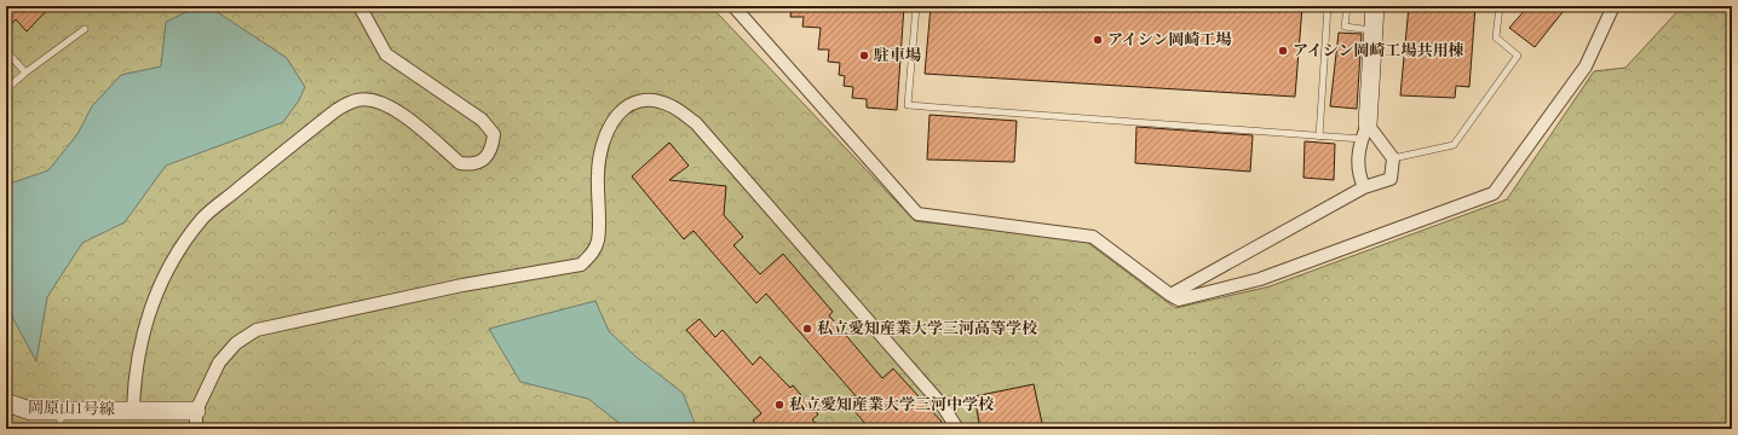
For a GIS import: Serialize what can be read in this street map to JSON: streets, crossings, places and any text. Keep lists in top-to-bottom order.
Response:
{
  "streets": {
    "street": ["岡原山1号線"]
  },
  "places": [
    "アイシン岡崎工場",
    "アイシン岡崎工場共用棟",
    "駐車場",
    "私立愛知産業大学三河高等学校",
    "私立愛知産業大学三河中学校"
  ]
}
